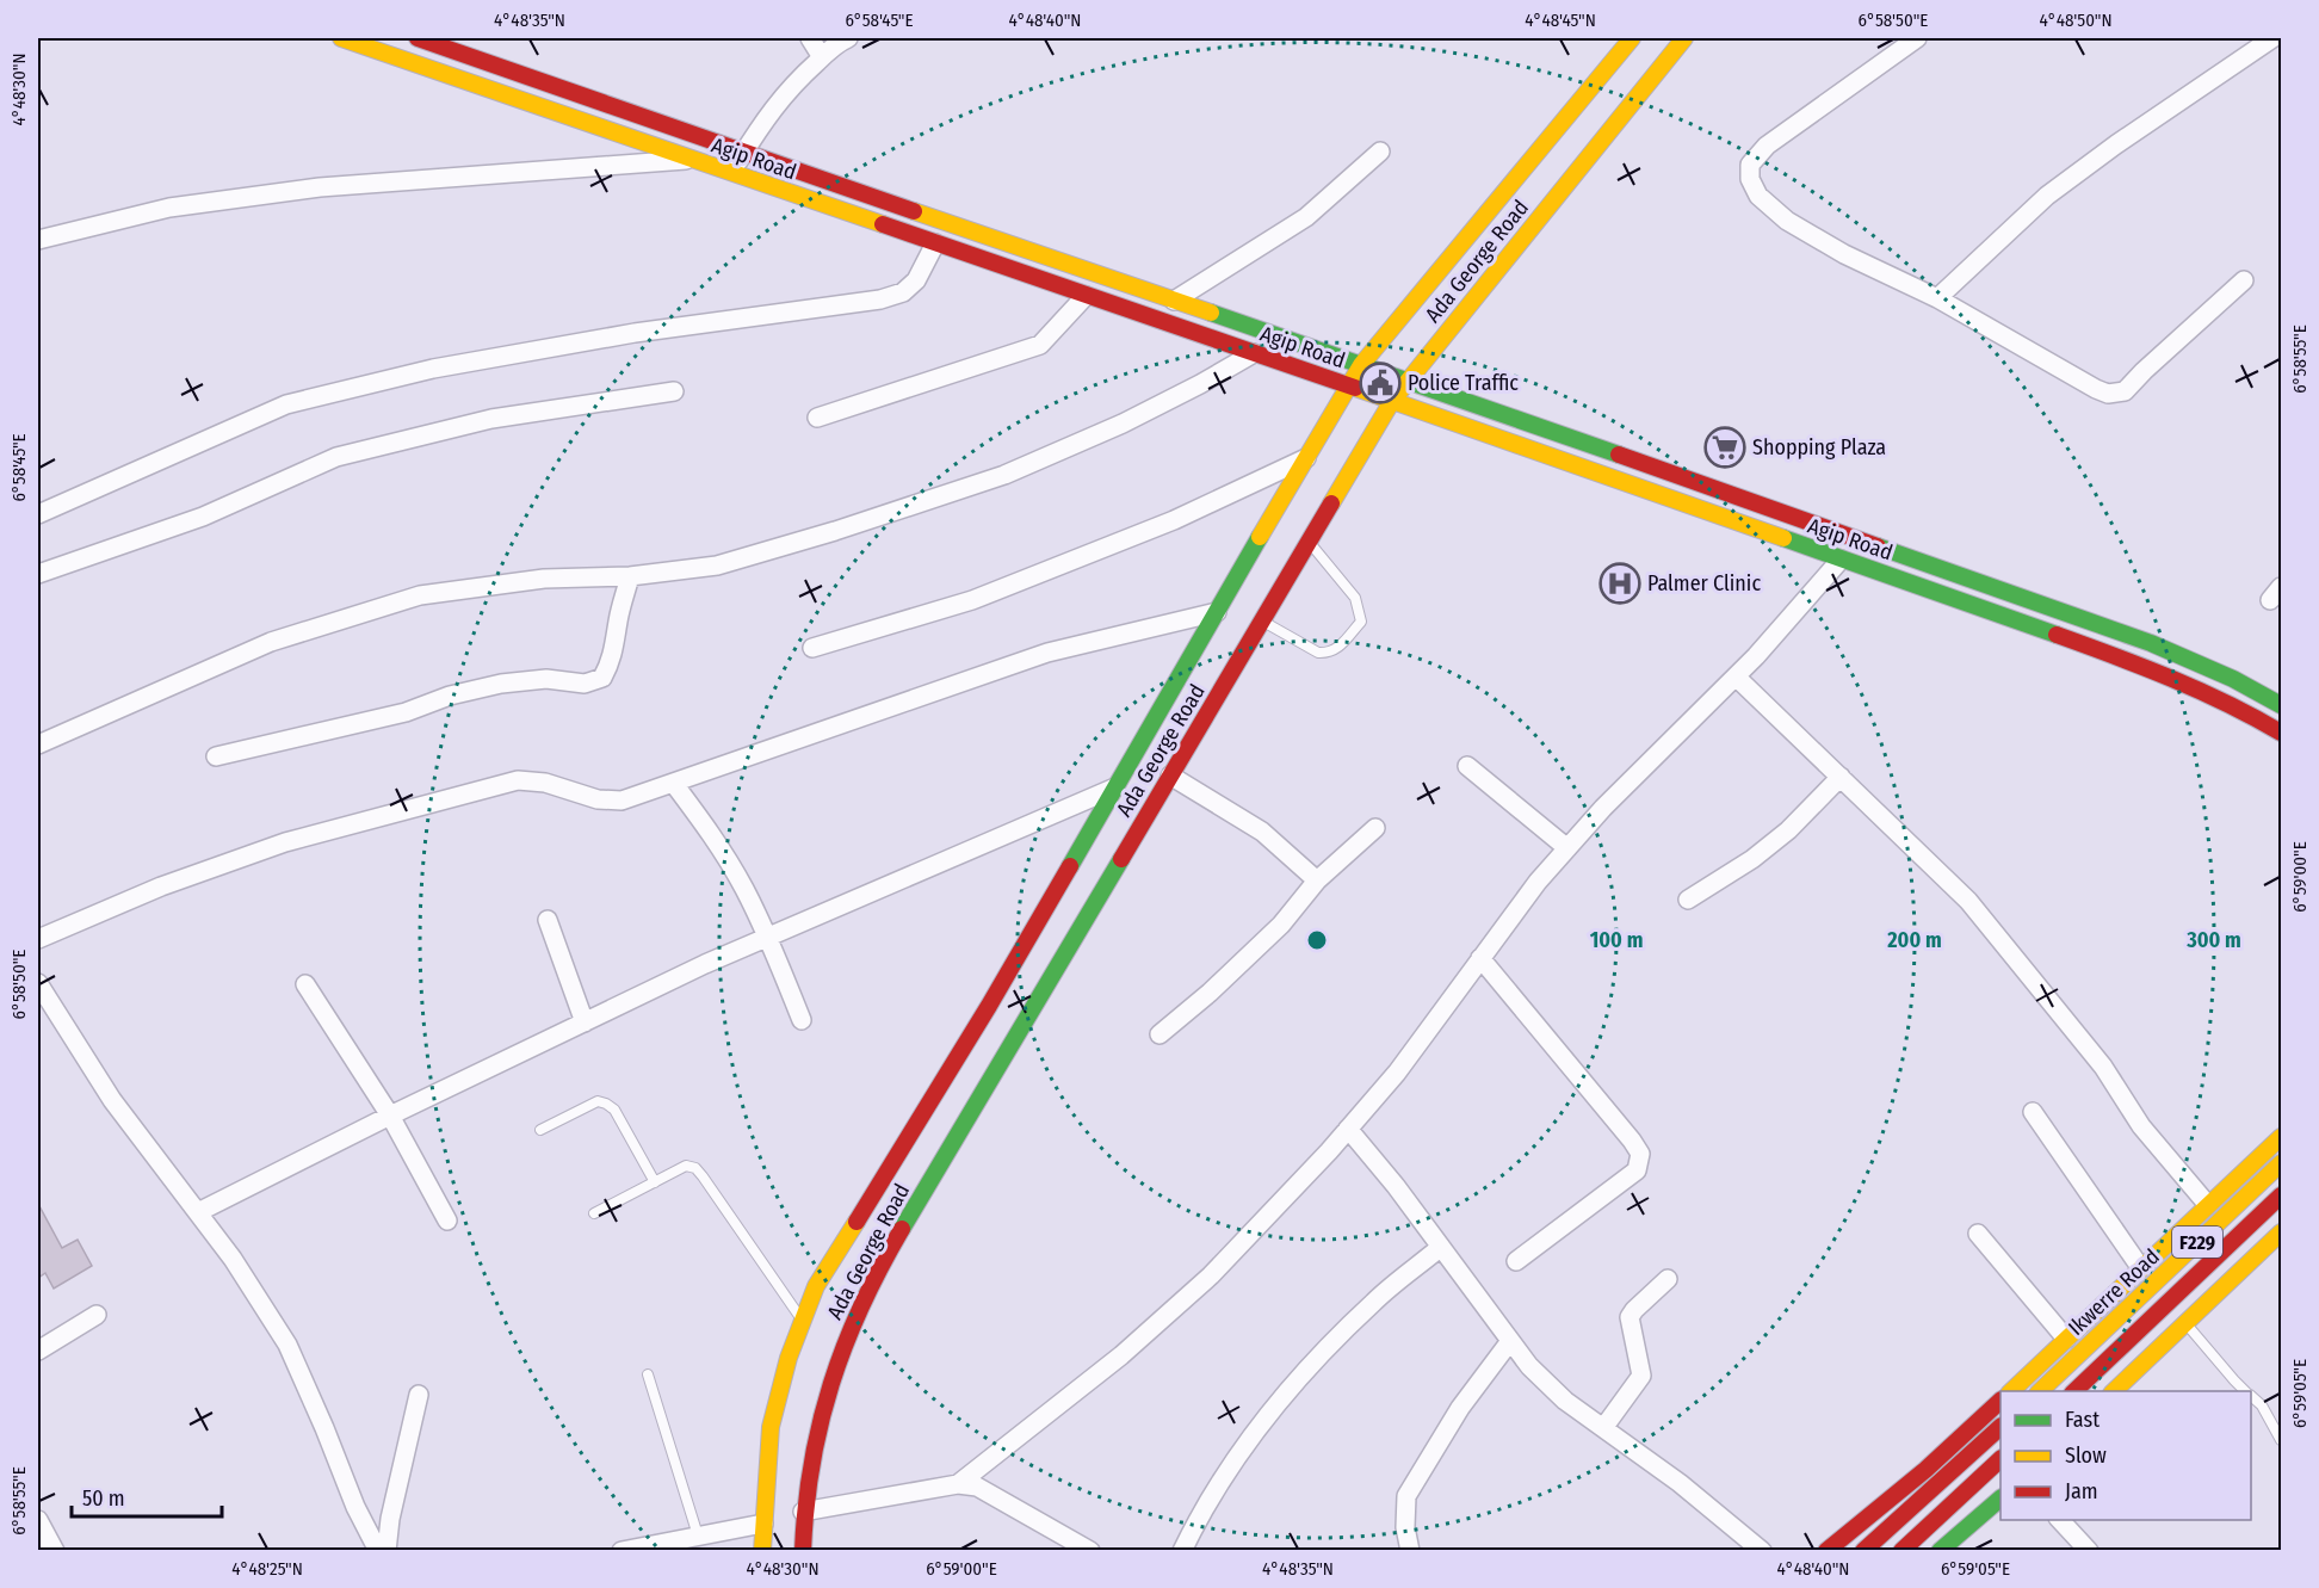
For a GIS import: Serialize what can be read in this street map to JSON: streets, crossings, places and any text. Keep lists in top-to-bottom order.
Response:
{
  "streets": {
    "street": [
      "Agip Road",
      "Ada George Road",
      "F229",
      "Ikwerre Road"
    ]
  },
  "crossings": [
    ["Agip Road", "Ada George Road"]
  ],
  "places": {
    "public building": ["Police Traffic"],
    "supermarket": ["Shopping Plaza"],
    "hospital": ["Palmer Clinic"]
  },
  "legend": ["Fast", "Slow", "Jam"],
  "scale_bar": "50 m",
  "coordinates": [
    "4°48'35\"N",
    "6°58'45\"E",
    "4°48'40\"N",
    "4°48'45\"N",
    "6°58'50\"E",
    "4°48'50\"N",
    "4°48'30\"N",
    "6°58'55\"E",
    "6°59'00\"E",
    "6°59'05\"E",
    "4°48'25\"N"
  ],
  "rings": ["100 m", "200 m", "300 m"]
}
